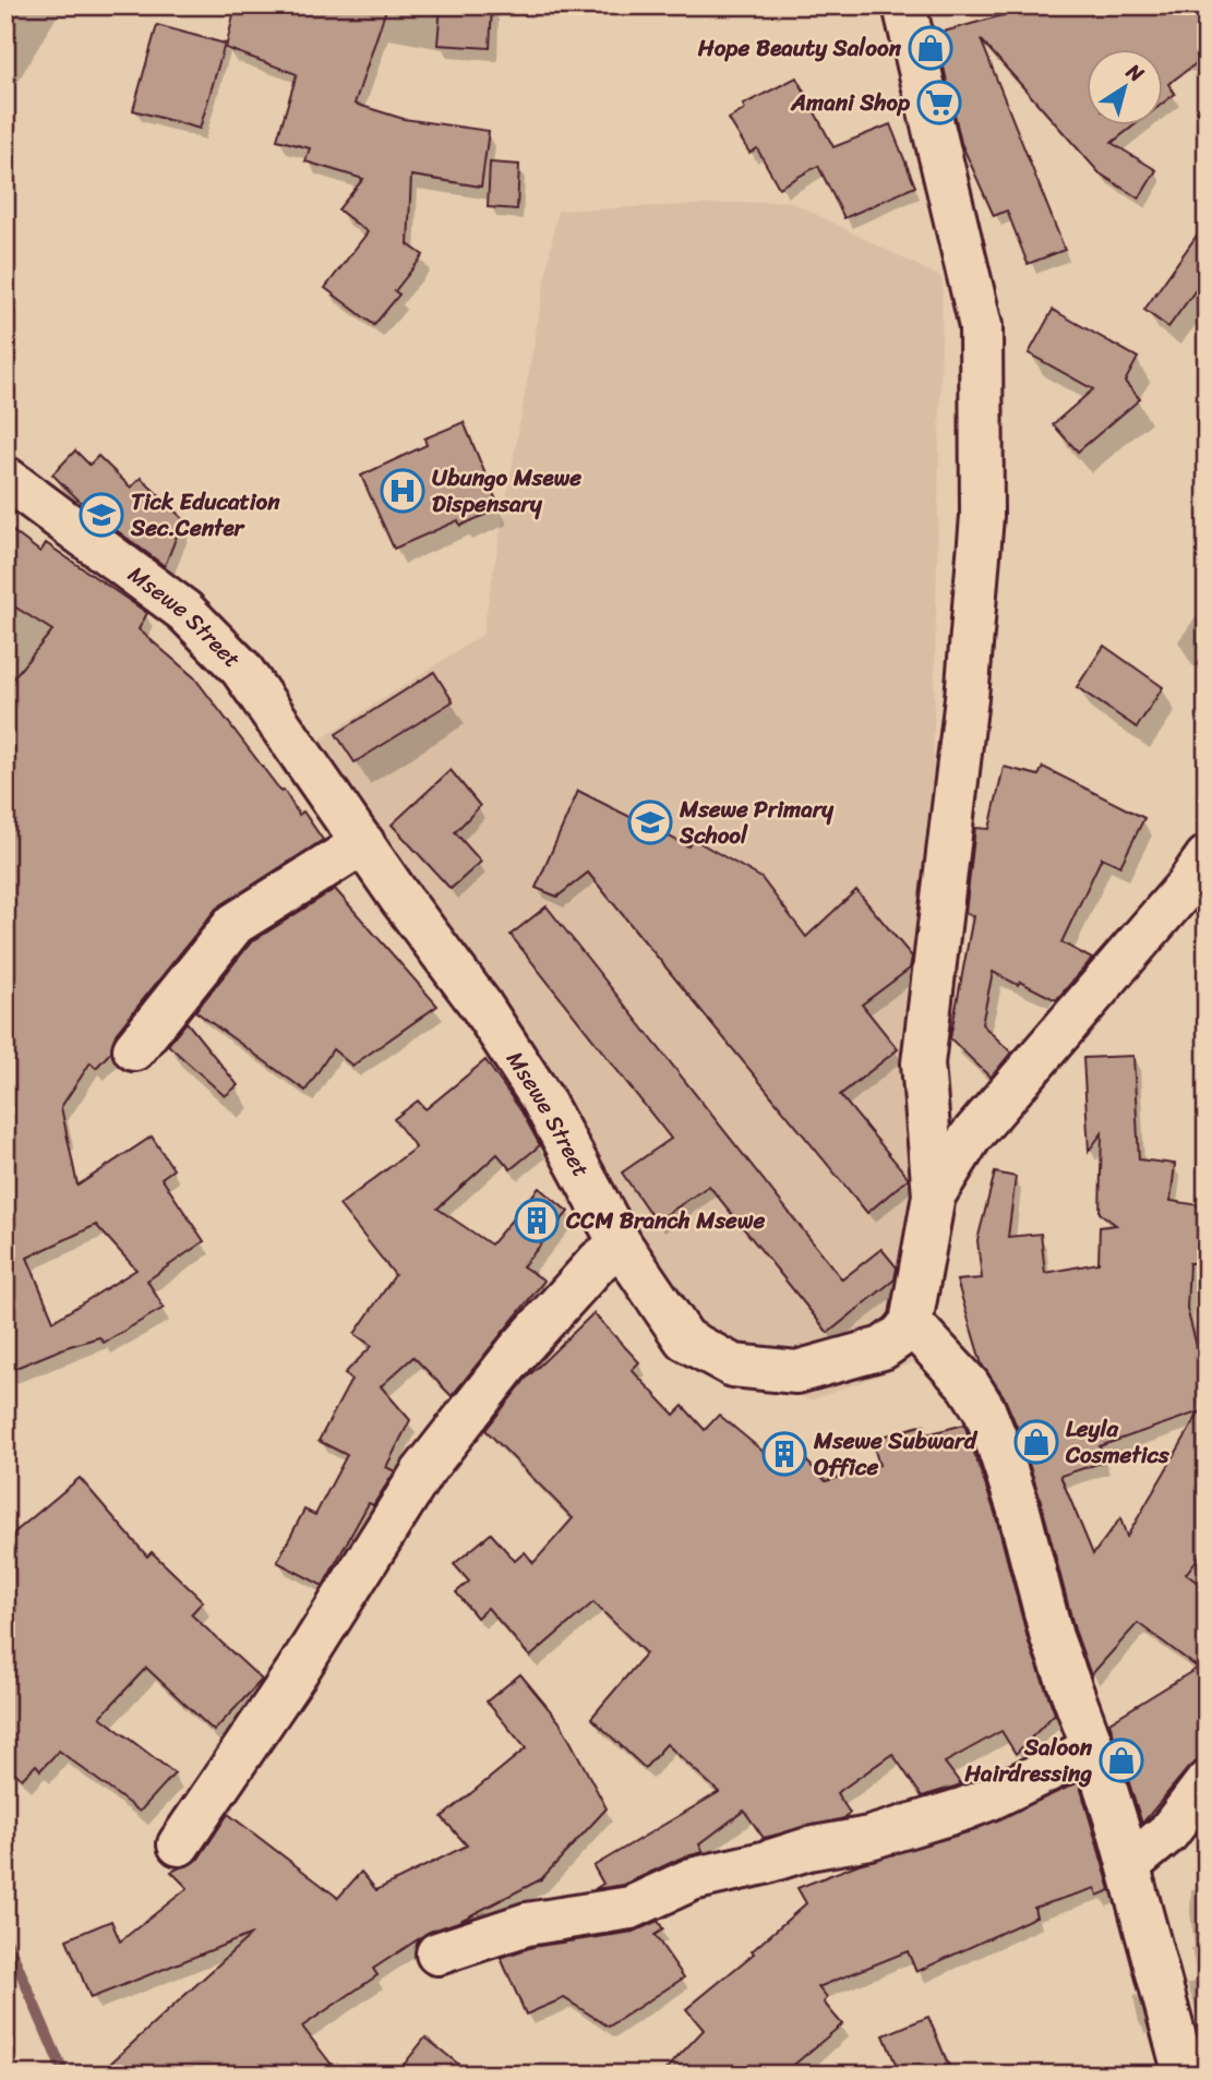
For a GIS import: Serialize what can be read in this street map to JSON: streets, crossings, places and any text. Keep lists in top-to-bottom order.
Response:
{
  "streets": {
    "street": ["Msewe Street"]
  },
  "places": {
    "shop": ["Hope Beauty Saloon", "Leyla Cosmetics", "Saloon Hairdressing"],
    "supermarket": ["Amani Shop"],
    "hospital": ["Ubungo Msewe Dispensary"],
    "school or university": ["Tick Education Sec.Center", "Msewe Primary School"],
    "building": ["CCM Branch Msewe", "Msewe Subward Office"]
  },
  "north": "top right"
}
